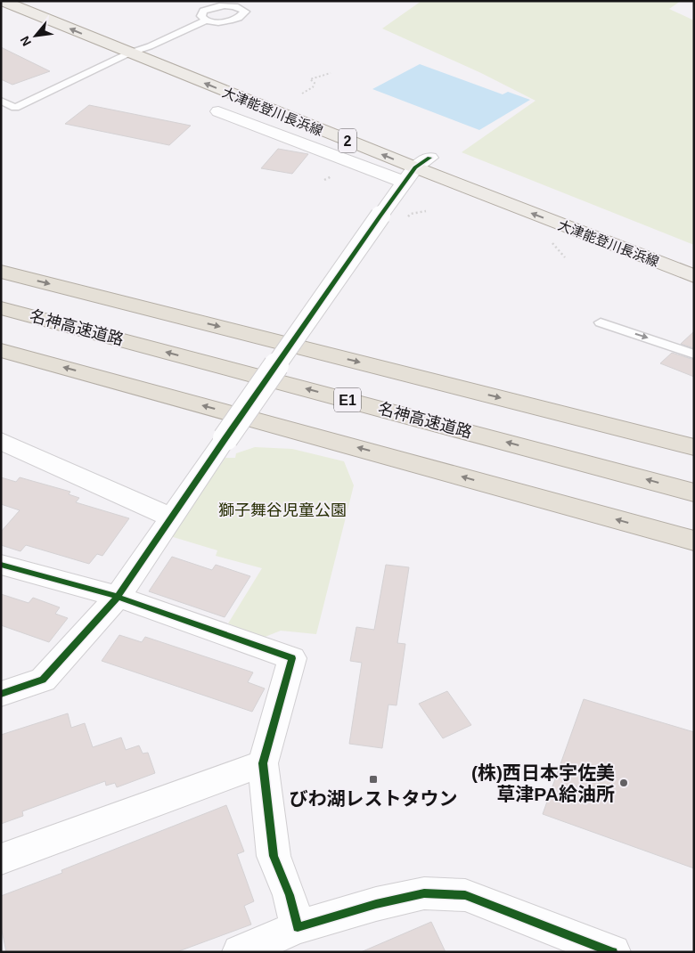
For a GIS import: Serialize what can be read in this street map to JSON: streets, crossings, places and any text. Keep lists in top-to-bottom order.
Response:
{
  "streets": {
    "highway": ["名神高速道路", "E1"],
    "main road": ["大津能登川長浜線", "2"]
  },
  "parks": ["獅子舞谷児童公園"],
  "places": {
    "transit": ["びわ湖レストタウン"],
    "other": ["(株)西日本宇佐美 草津PA給油所"]
  },
  "north": "bottom left"
}
